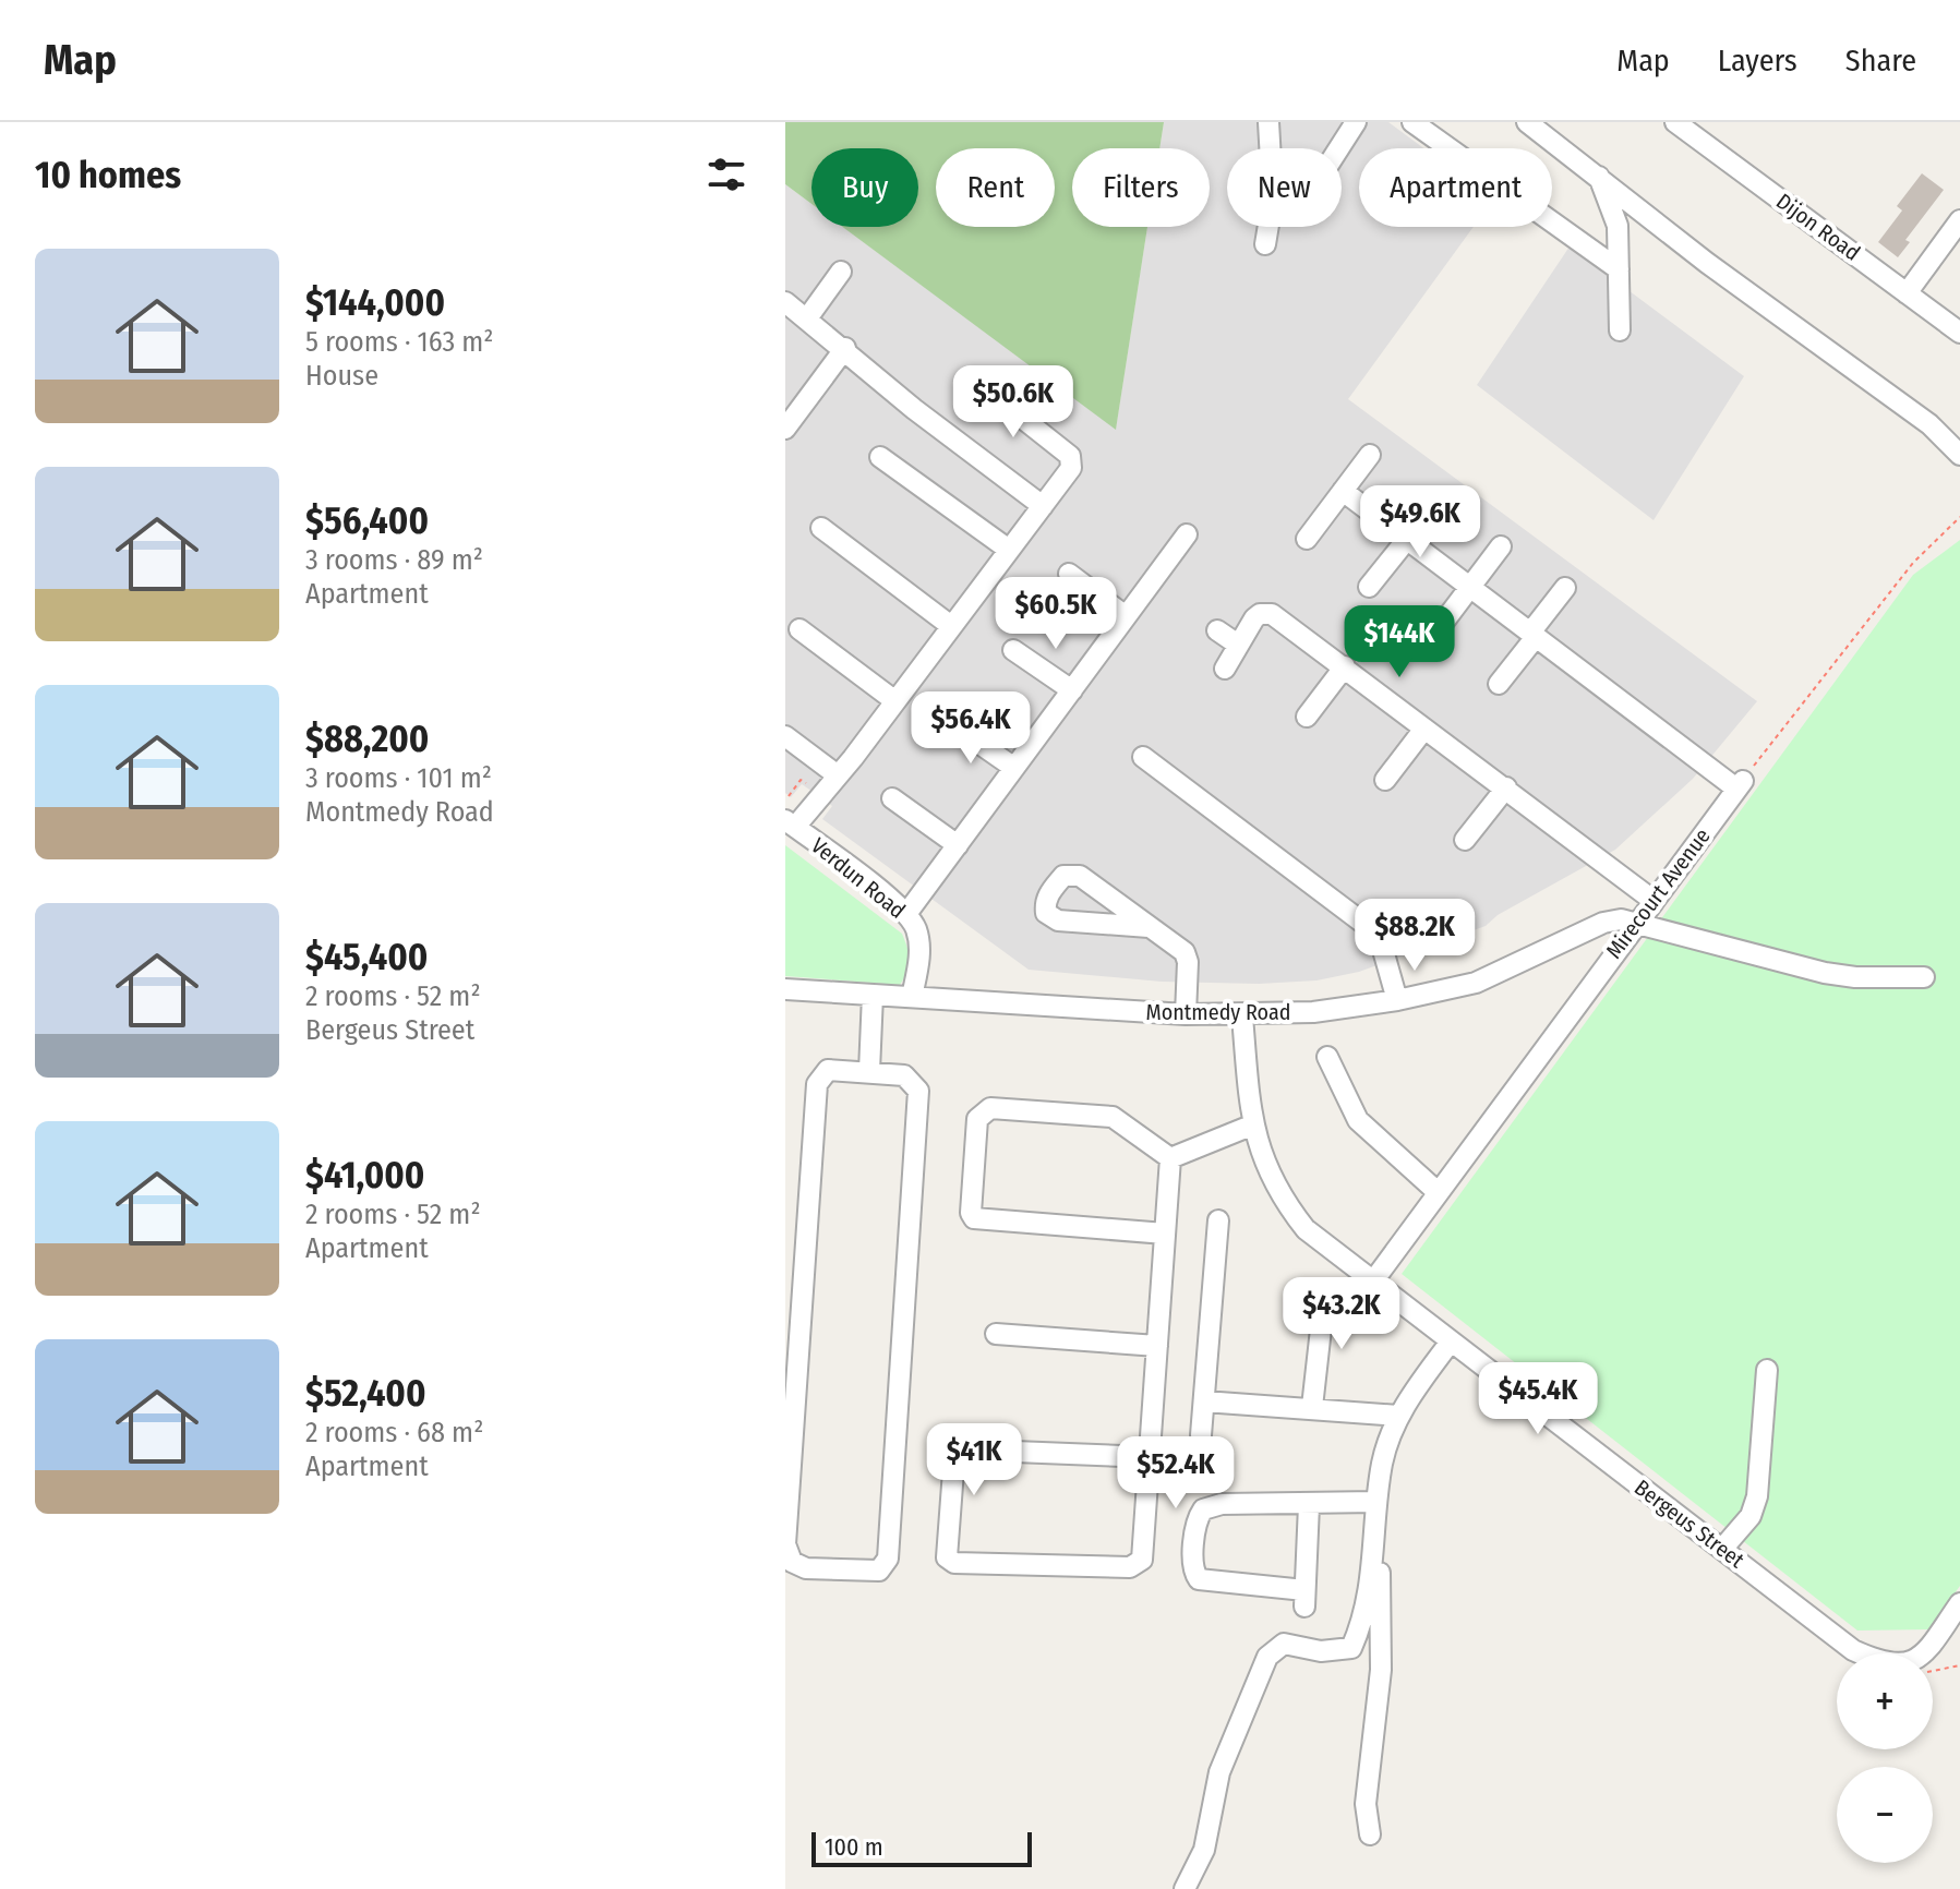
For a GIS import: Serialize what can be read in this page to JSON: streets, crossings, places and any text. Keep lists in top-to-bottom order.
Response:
{
  "streets": {
    "street": [
      "Dijon Road",
      "Verdun Road",
      "Mirecourt Avenue",
      "Montmedy Road",
      "Bergeus Street"
    ]
  },
  "crossings": [
    ["Verdun Road", "Montmedy Road"],
    ["Mirecourt Avenue", "Montmedy Road"],
    ["Mirecourt Avenue", "Bergeus Street"],
    ["Montmedy Road", "Bergeus Street"]
  ],
  "scale_bar": "100 m",
  "page": {
    "header": "Map",
    "nav": ["Map", "Layers", "Share"],
    "heading": "10 homes",
    "chip": [
      "Buy",
      "Rent",
      "Filters",
      "New",
      "Apartment"
    ],
    "list": [
      {
        "name": "$144,000",
        "note": "5 rooms · 163 m² · House"
      },
      {
        "name": "$56,400",
        "note": "3 rooms · 89 m² · Apartment"
      },
      {
        "name": "$88,200",
        "note": "3 rooms · 101 m² · Montmedy Road"
      },
      {
        "name": "$45,400",
        "note": "2 rooms · 52 m² · Bergeus Street"
      },
      {
        "name": "$41,000",
        "note": "2 rooms · 52 m² · Apartment"
      },
      {
        "name": "$52,400",
        "note": "2 rooms · 68 m² · Apartment"
      }
    ],
    "price": [
      "$50.6K",
      "$49.6K",
      "$60.5K",
      "$144K",
      "$56.4K",
      "$88.2K",
      "$43.2K",
      "$45.4K",
      "$41K",
      "$52.4K"
    ],
    "map_buttons": ["+", "−"],
    "scale": "100 m"
  }
}
